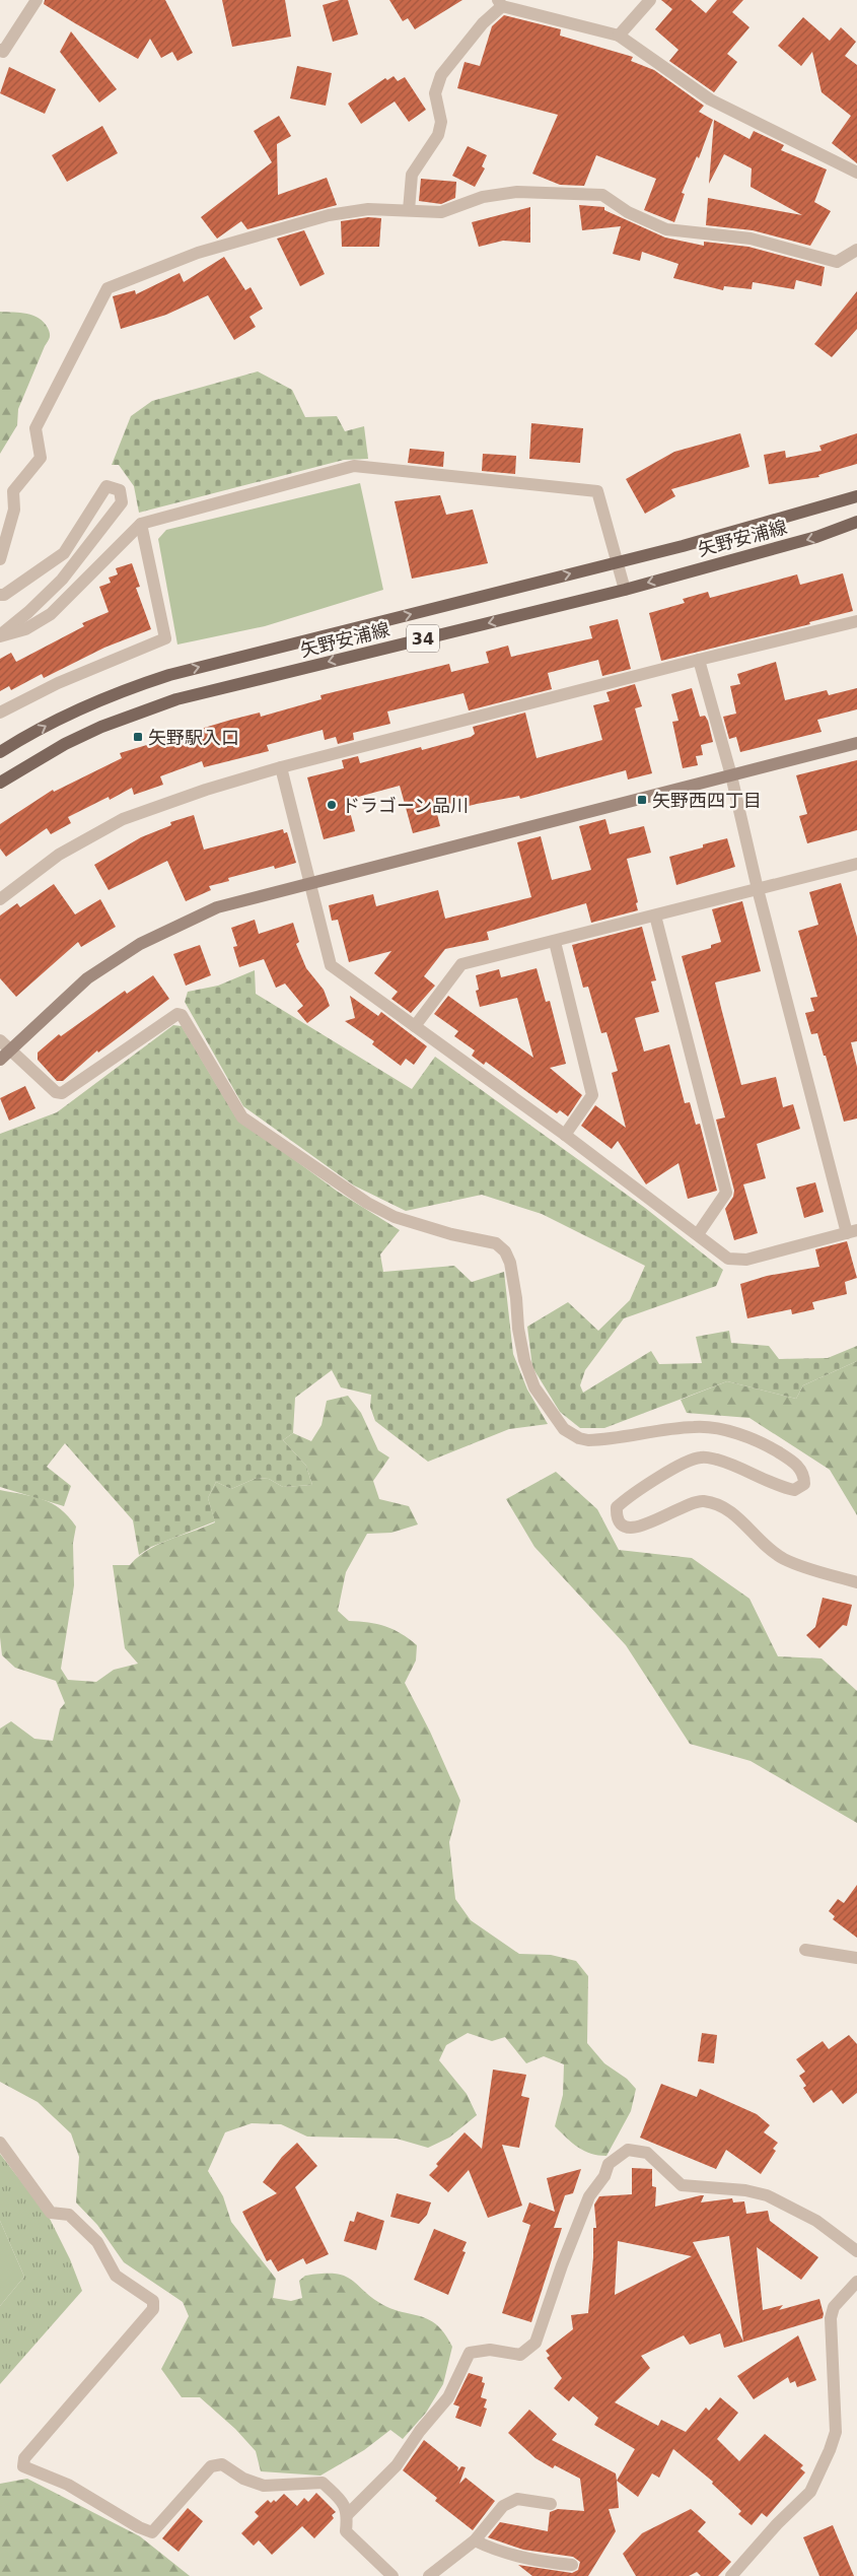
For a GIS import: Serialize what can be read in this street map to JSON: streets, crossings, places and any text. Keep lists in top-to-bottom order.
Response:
{
  "streets": {
    "main road": ["矢野安浦線", "34"]
  },
  "places": {
    "transit": ["矢野駅入口", "矢野西四丁目"],
    "other": ["ドラゴーン品川"]
  }
}
